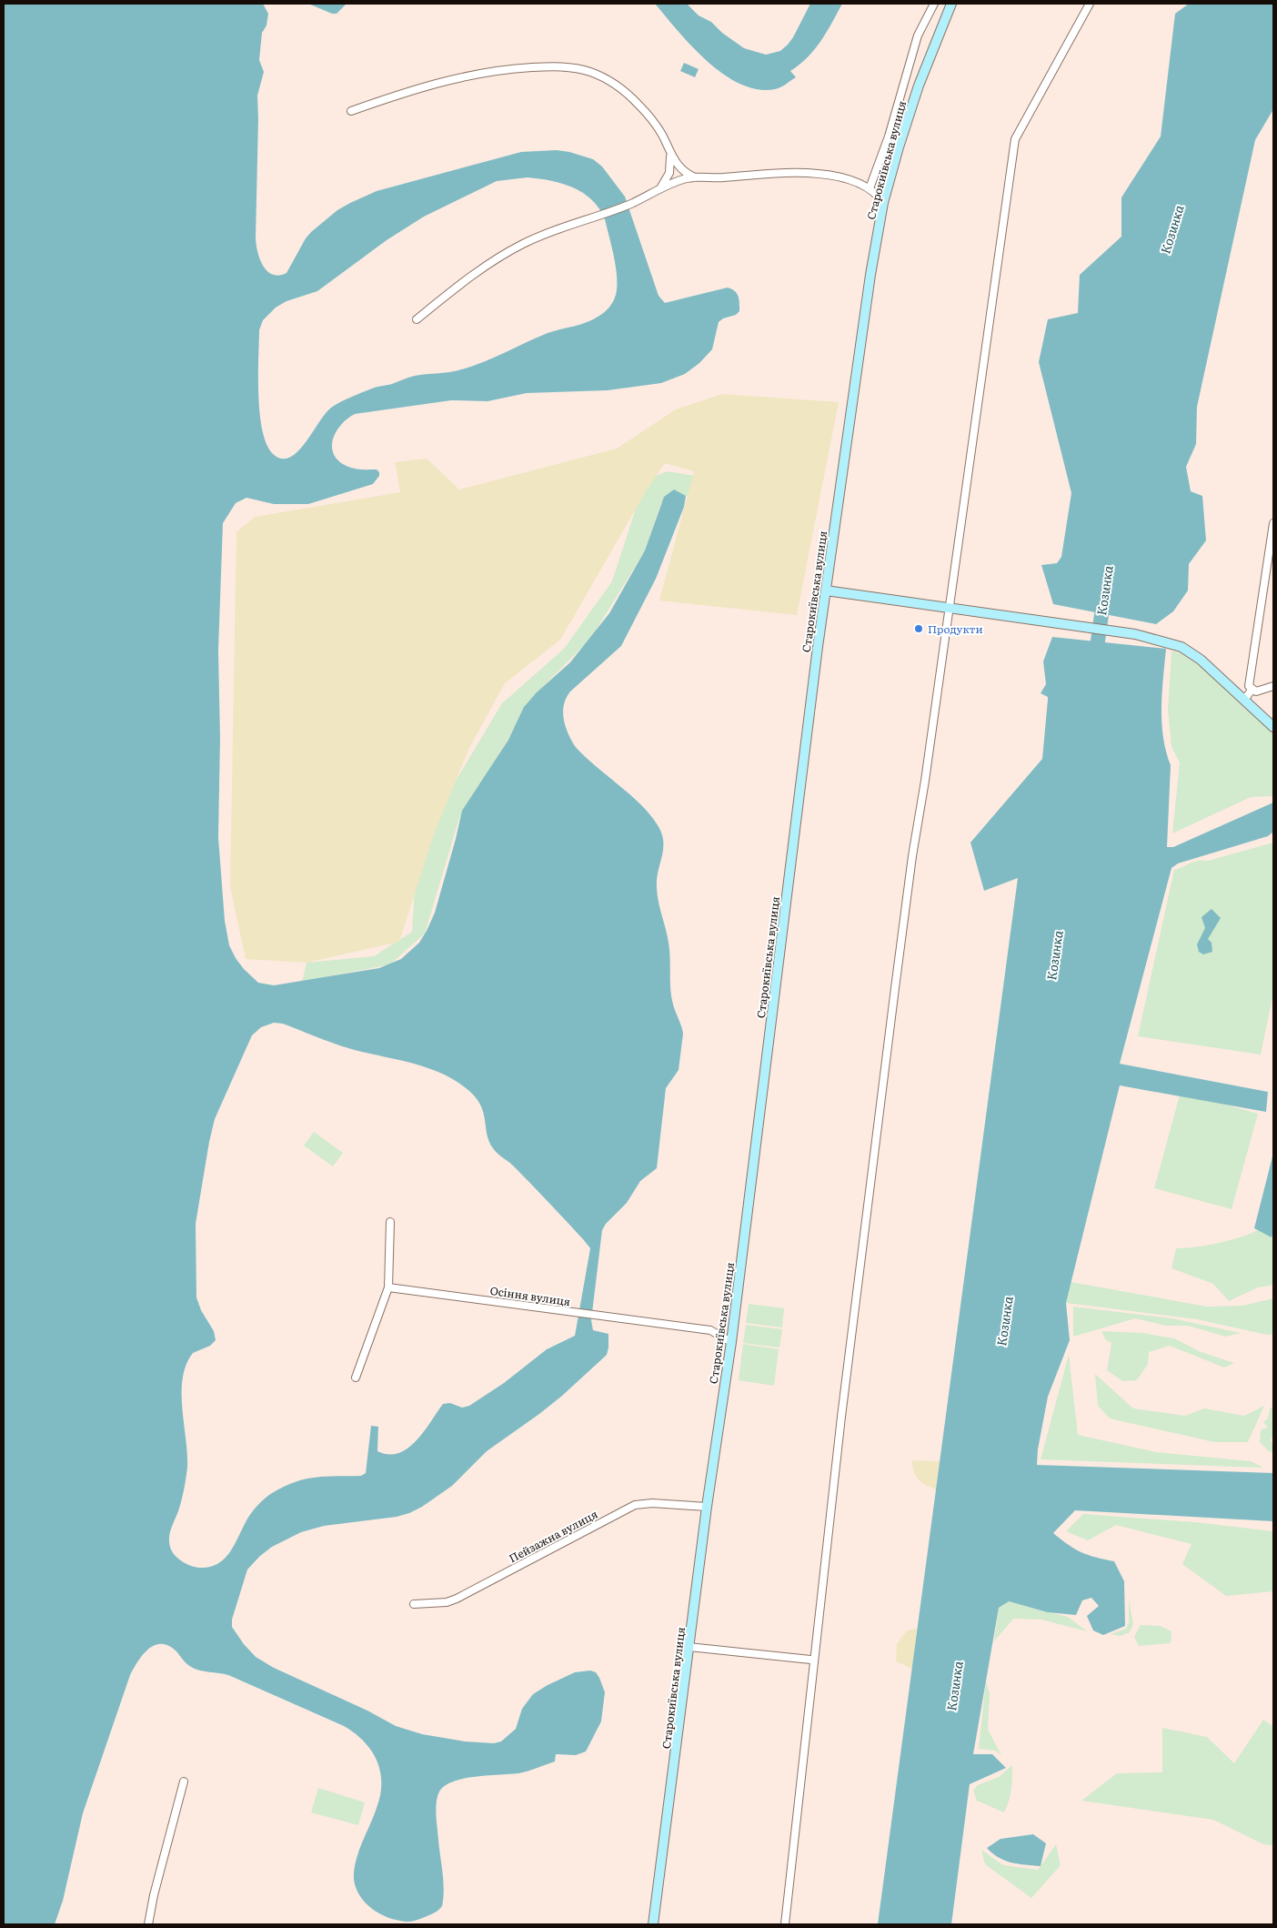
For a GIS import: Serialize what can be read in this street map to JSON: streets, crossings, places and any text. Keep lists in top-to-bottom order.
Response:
{
  "streets": {
    "street": ["Старокиївська вулиця", "Осіння вулиця", "Пейзажна вулиця"]
  },
  "crossings": [
    ["Старокиївська вулиця", "Осіння вулиця"],
    ["Старокиївська вулиця", "Пейзажна вулиця"]
  ],
  "water": ["Козинка"],
  "places": ["Продукти"]
}
